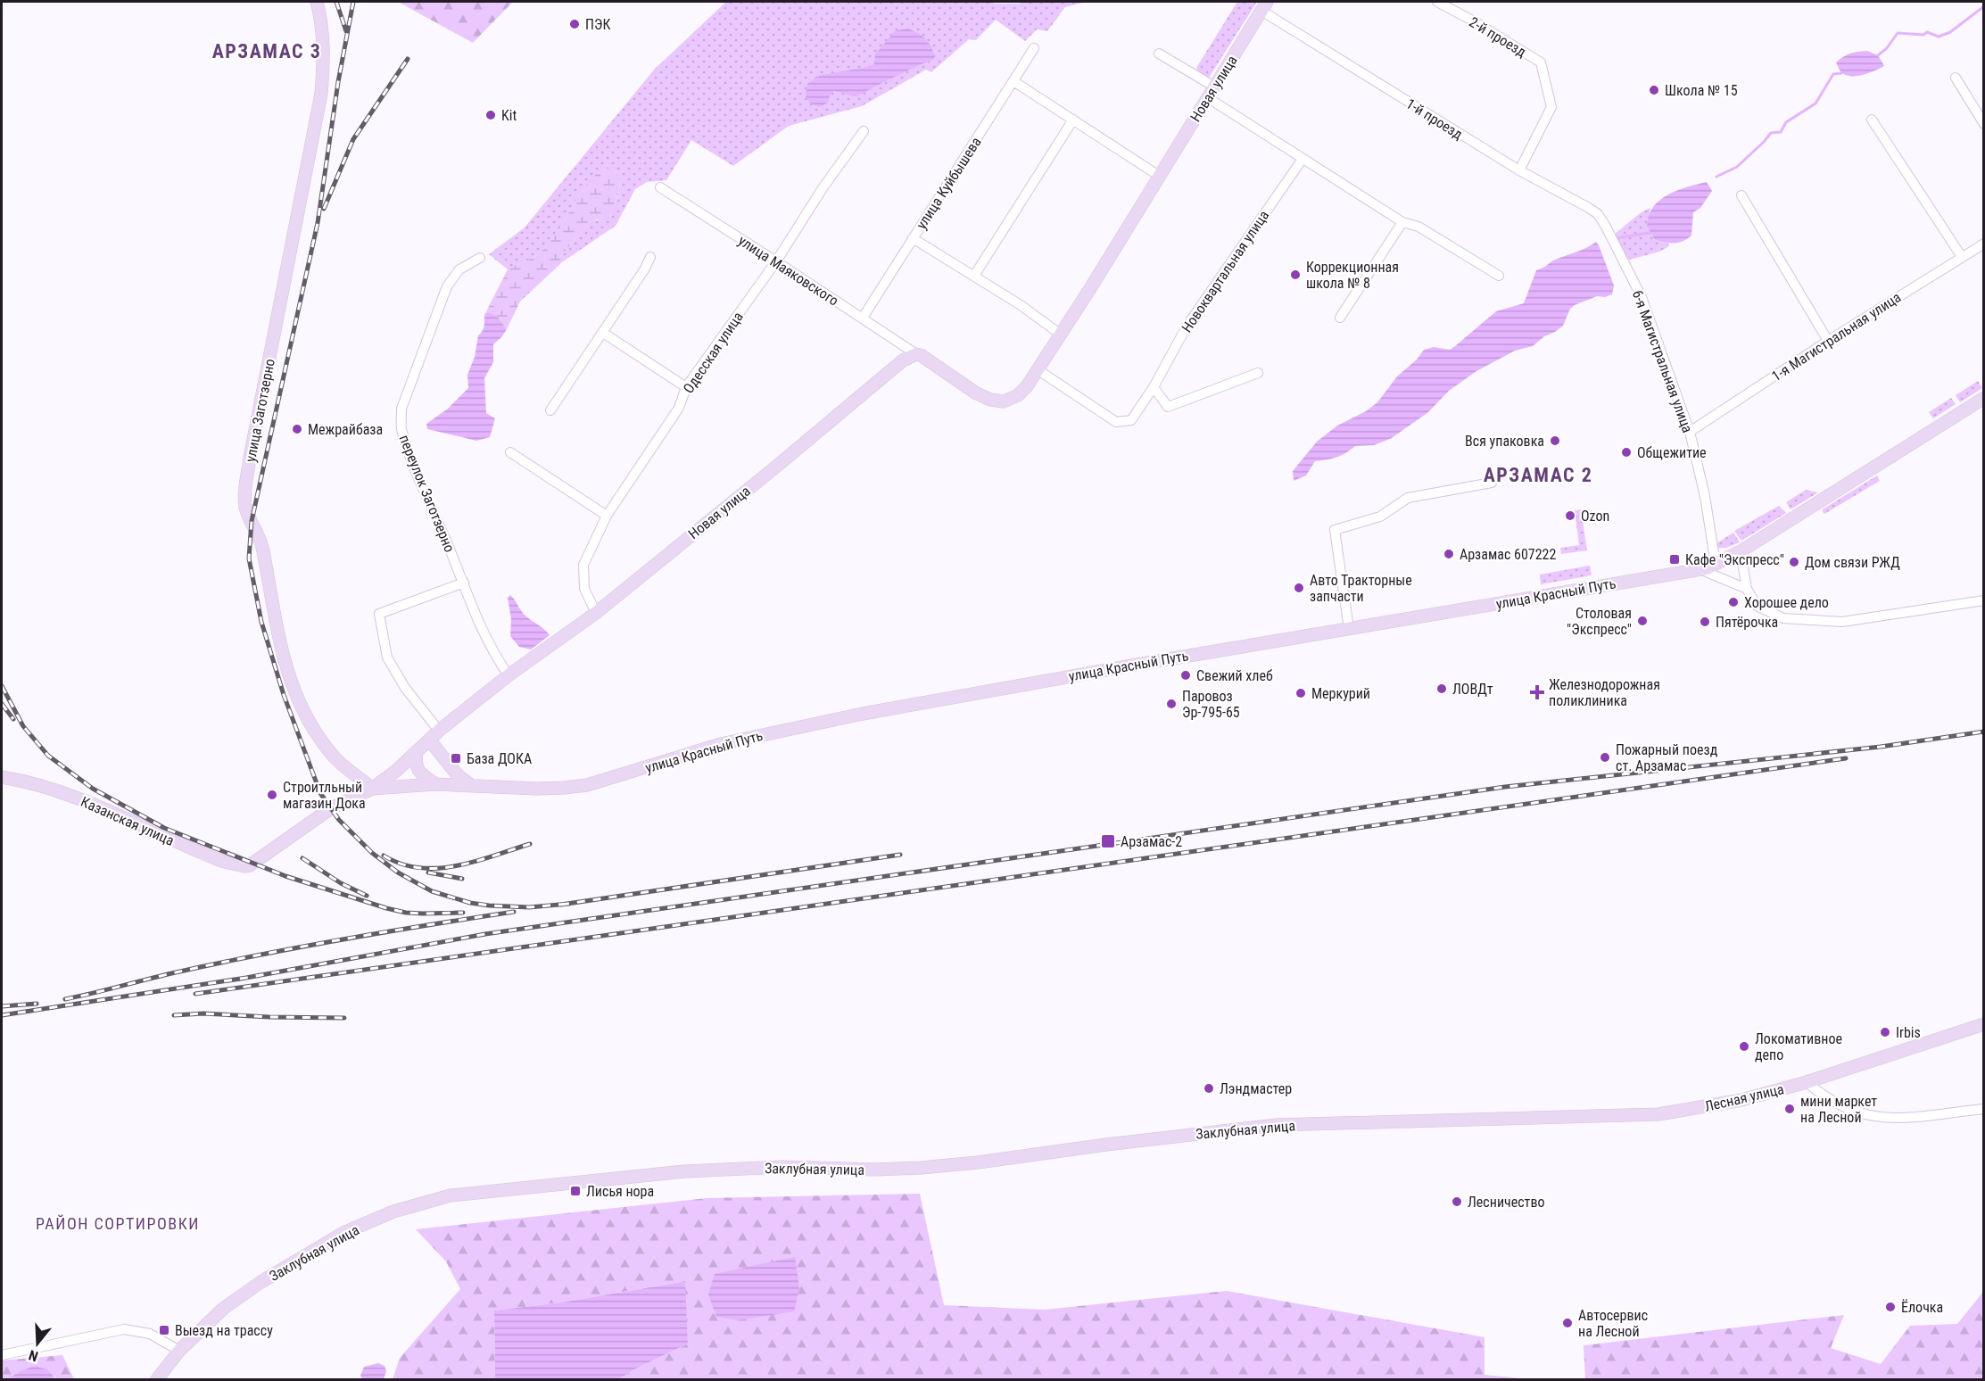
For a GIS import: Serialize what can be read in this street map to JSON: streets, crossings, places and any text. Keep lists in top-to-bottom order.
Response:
{
  "streets": {
    "main road": [
      "Новая улица",
      "улица Заготзерно",
      "улица Красный Путь",
      "Казанская улица",
      "Лесная улица",
      "Заклубная улица"
    ],
    "street": [
      "2-й проезд",
      "1-й проезд",
      "улица Куйбышева",
      "улица Маяковского",
      "Новоквартальная улица",
      "1-я Магистральная улица",
      "Одесская улица",
      "6-я Магистральная улица",
      "переулок Заготзерно"
    ]
  },
  "crossings": [
    ["2-й проезд", "1-й проезд"],
    ["Новая улица", "1-й проезд"],
    ["Новая улица", "улица Маяковского"],
    ["Новая улица", "Новоквартальная улица"],
    ["Новая улица", "Одесская улица"],
    ["Новая улица", "улица Заготзерно"],
    ["Новая улица", "переулок Заготзерно"],
    ["Новая улица", "улица Красный Путь"],
    ["1-й проезд", "6-я Магистральная улица"],
    ["улица Куйбышева", "улица Маяковского"],
    ["улица Маяковского", "Одесская улица"],
    ["1-я Магистральная улица", "6-я Магистральная улица"],
    ["6-я Магистральная улица", "улица Красный Путь"],
    ["улица Заготзерно", "улица Красный Путь"],
    ["улица Красный Путь", "Казанская улица"],
    ["Лесная улица", "Заклубная улица"]
  ],
  "districts": ["АРЗАМАС 3", "АРЗАМАС 2", "РАЙОН СОРТИРОВКИ"],
  "places": {
    "other": [
      "ПЭК",
      "Школа № 15",
      "Kit",
      "Коррекционная школа № 8",
      "Межрайбаза",
      "Вся упаковка",
      "Общежитие",
      "Ozon",
      "Арзамас 607222",
      "Дом связи РЖД",
      "Авто Тракторные запчасти",
      "Хорошее дело",
      "Столовая \"Экспресс\"",
      "Пятёрочка",
      "Свежий хлеб",
      "ЛОВДт",
      "Меркурий",
      "Паровоз Эр-795-65",
      "Пожарный поезд ст. Арзамас",
      "Строитльный магазин Дока",
      "Irbis",
      "Локомативное депо",
      "Лэндмастер",
      "мини маркет на Лесной",
      "Лесничество",
      "Ёлочка",
      "Автосервис на Лесной"
    ],
    "transit": [
      "Кафе \"Экспресс\"",
      "База ДОКА",
      "Арзамас-2",
      "Лисья нора",
      "Выезд на трассу"
    ],
    "health": ["Железнодорожная поликлиника"]
  },
  "north": "bottom"
}
